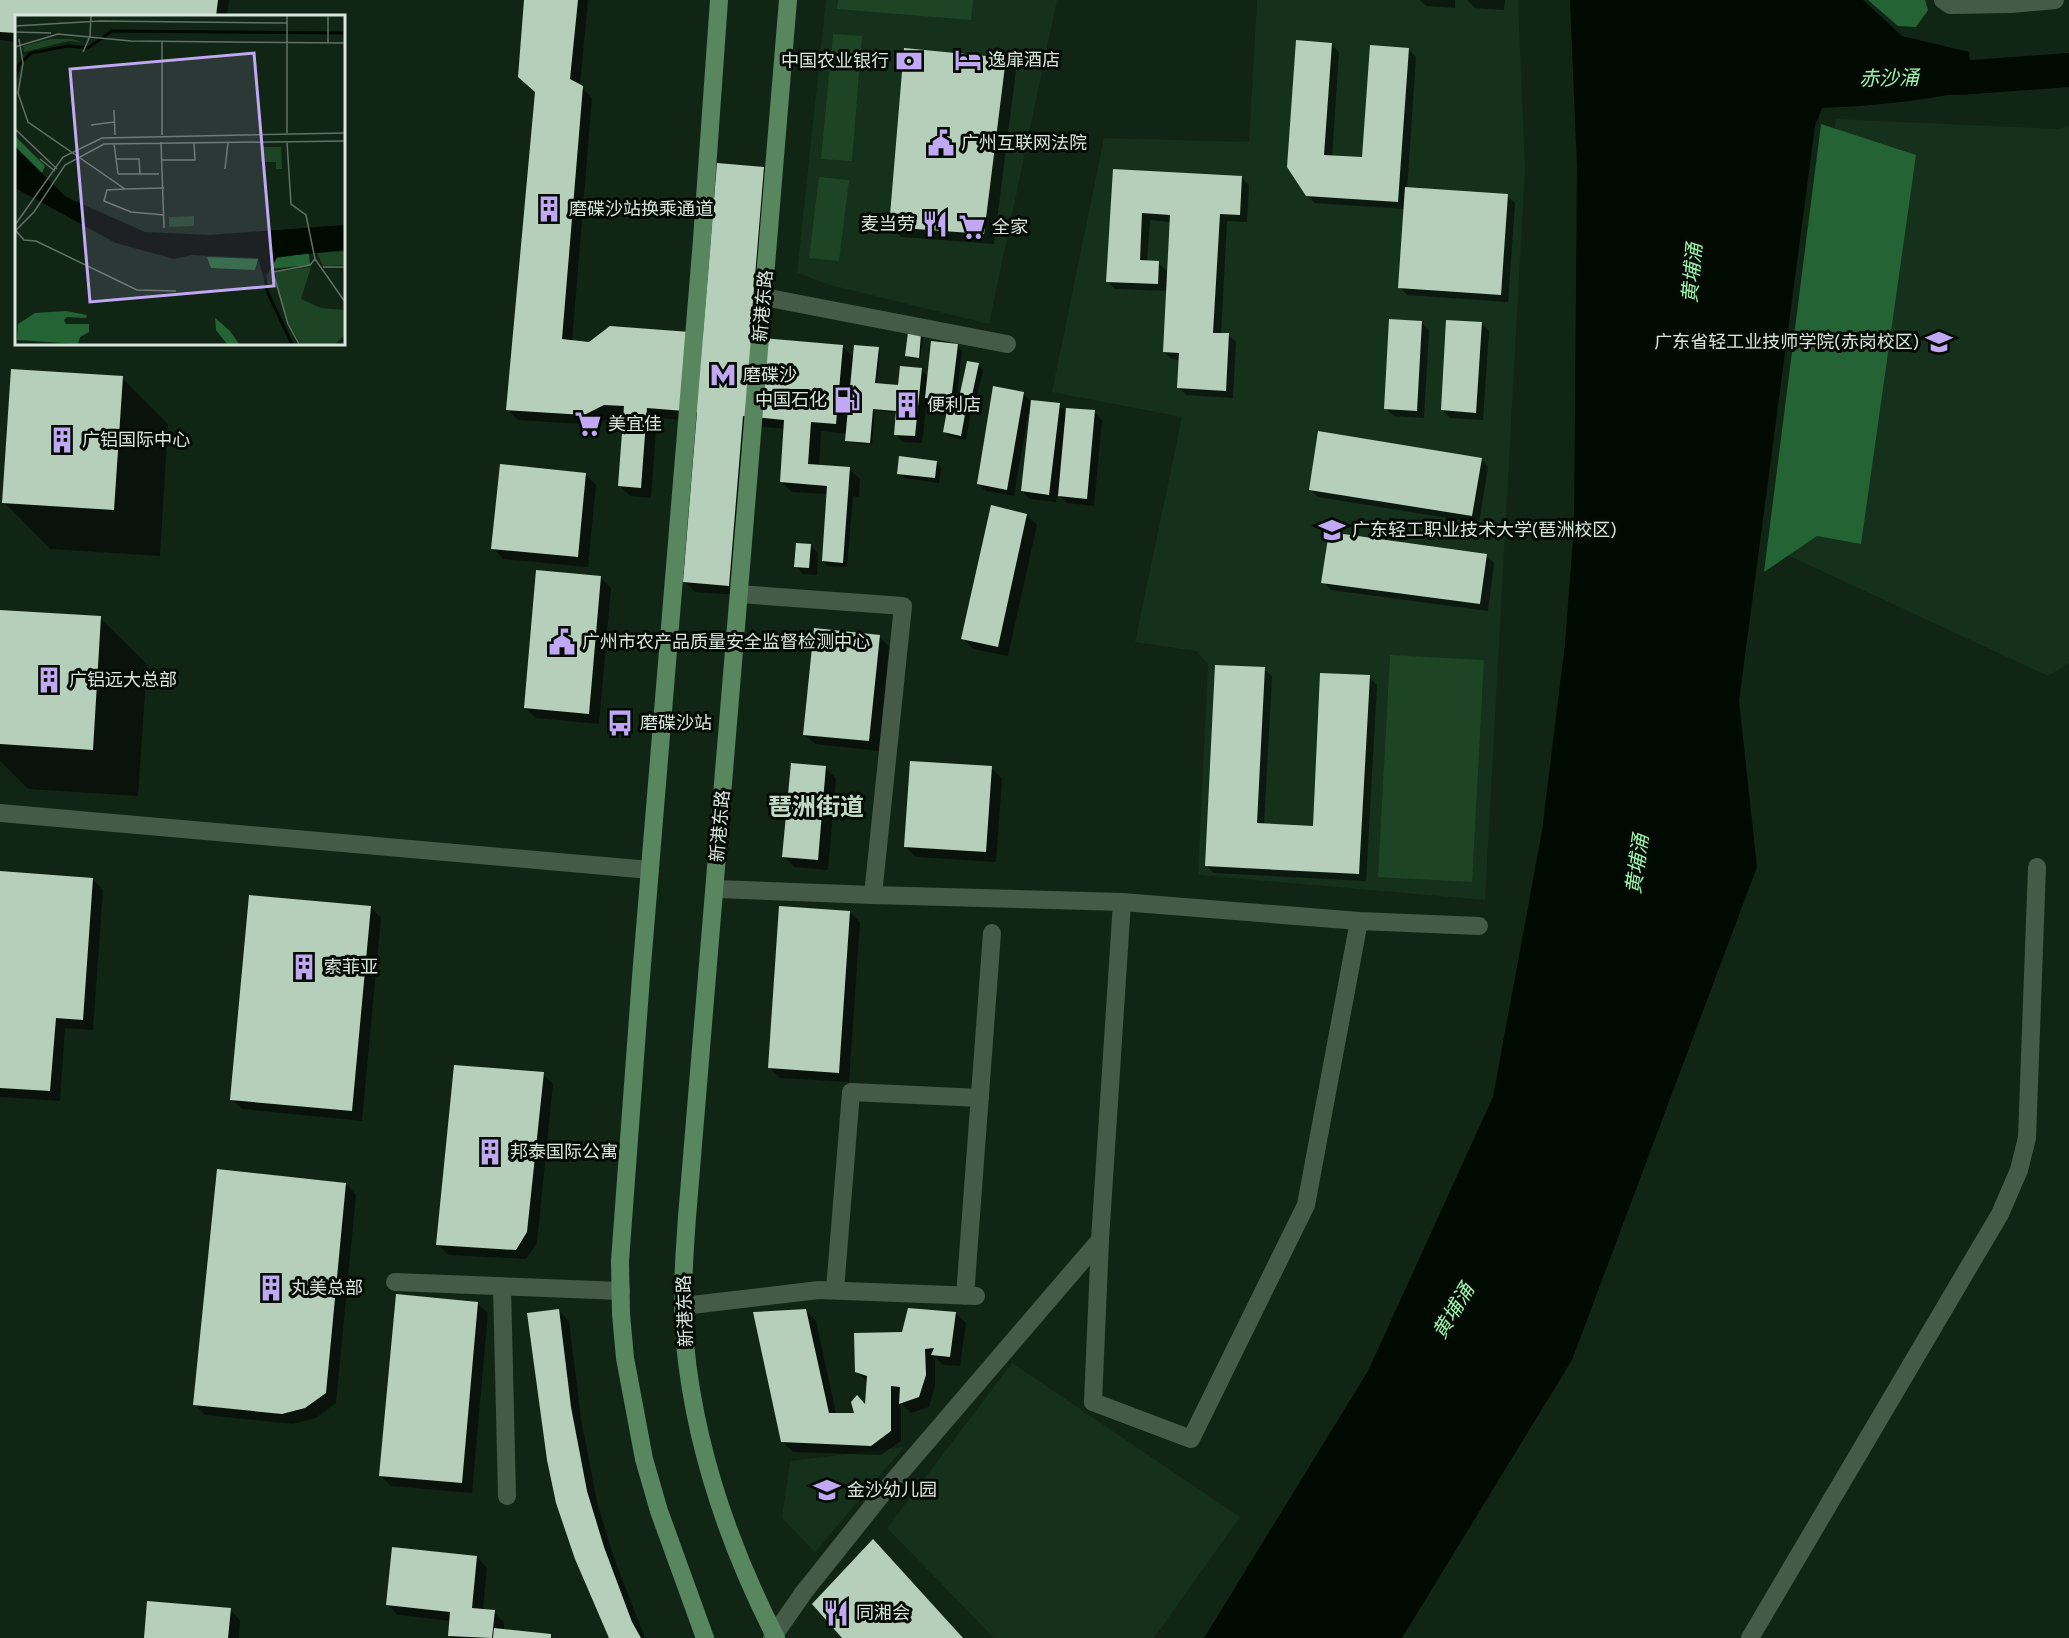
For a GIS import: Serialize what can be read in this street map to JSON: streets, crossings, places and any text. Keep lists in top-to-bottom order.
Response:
{
  "streets": {
    "main road": ["新港东路"]
  },
  "districts": ["琶洲街道"],
  "water": ["赤沙涌", "黄埔涌"],
  "places": {
    "hotel": ["逸扉酒店"],
    "bank": ["中国农业银行"],
    "public building": ["广州互联网法院", "广州市农产品质量安全监督检测中心"],
    "building": [
      "磨碟沙站换乘通道",
      "便利店",
      "广铝国际中心",
      "广铝远大总部",
      "索菲亚",
      "邦泰国际公寓",
      "丸美总部"
    ],
    "restaurant": ["麦当劳", "同湘会"],
    "supermarket": ["全家", "美宜佳"],
    "school or university": ["广东省轻工业技师学院(赤岗校区)", "广东轻工职业技术大学(琶洲校区)", "金沙幼儿园"],
    "metro station": ["磨碟沙"],
    "fuel station": ["中国石化"],
    "bus stop": ["磨碟沙站"]
  }
}
